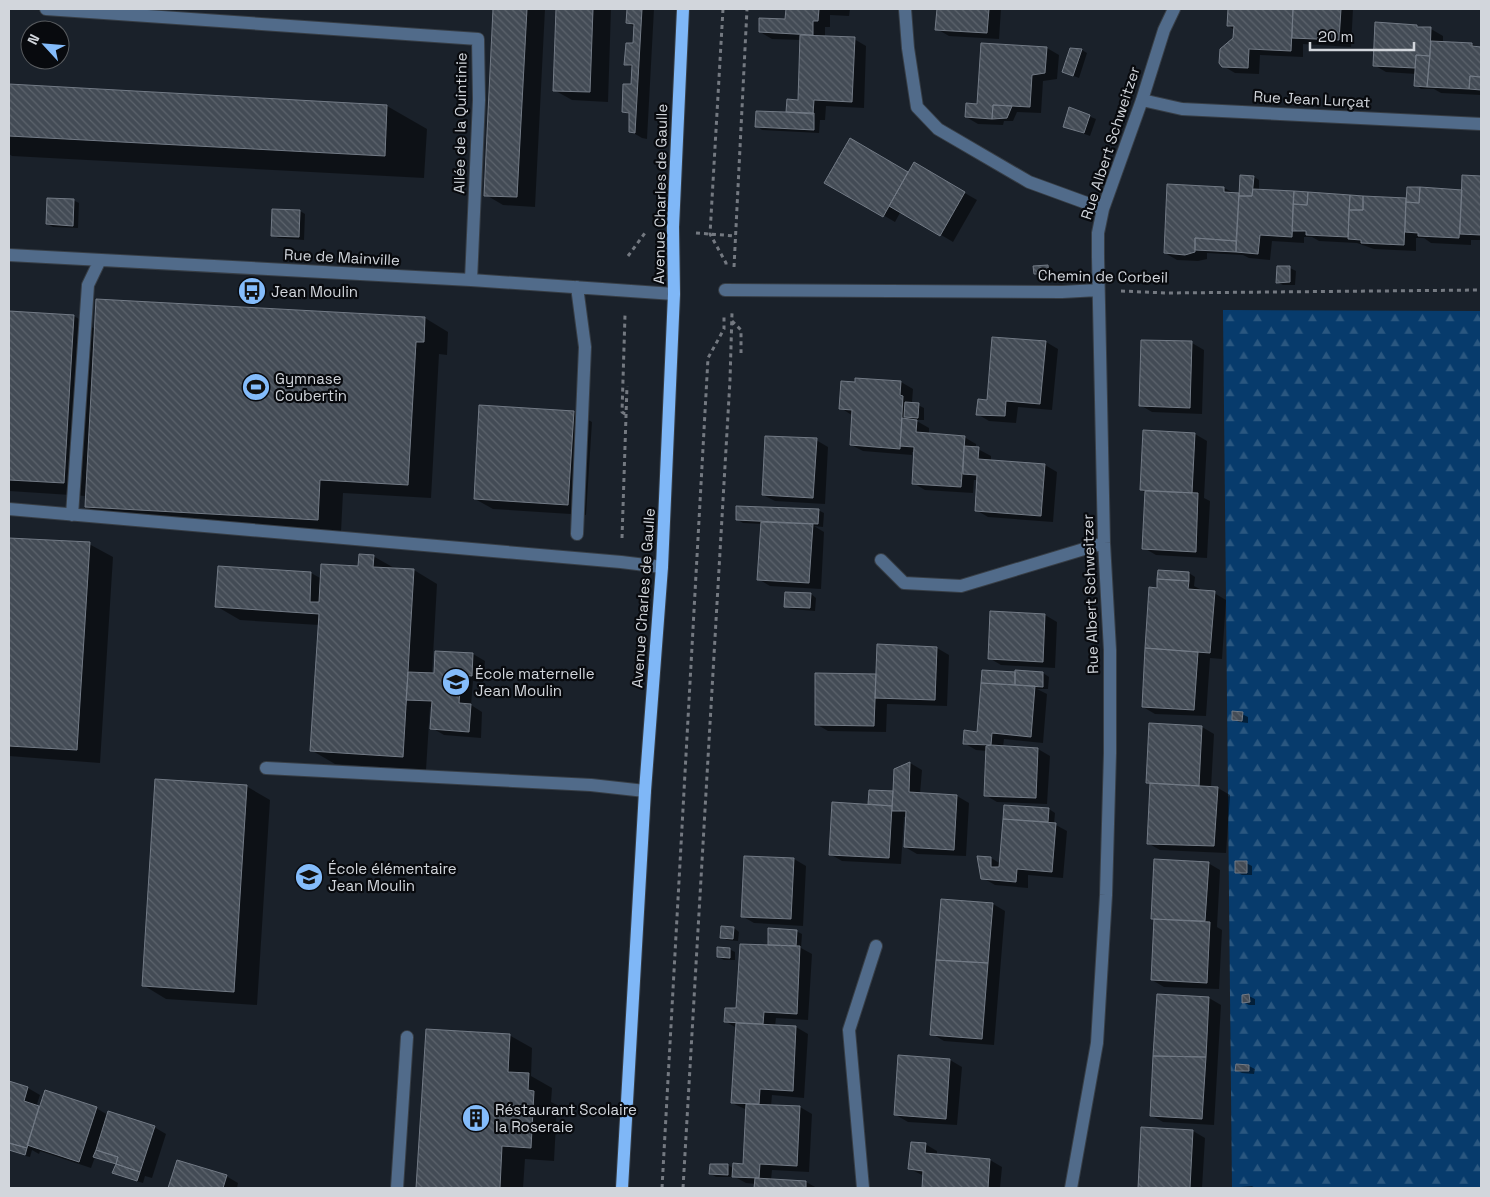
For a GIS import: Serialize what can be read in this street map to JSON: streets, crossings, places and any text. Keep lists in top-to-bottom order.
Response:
{
  "streets": {
    "main road": ["Avenue Charles de Gaulle"],
    "street": [
      "Rue Jean Lurçat",
      "Allée de la Quintinie",
      "Rue Albert Schweitzer",
      "Rue de Mainville",
      "Chemin de Corbeil"
    ]
  },
  "crossings": [
    ["Rue Jean Lurçat", "Rue Albert Schweitzer"],
    ["Allée de la Quintinie", "Rue de Mainville"],
    ["Rue Albert Schweitzer", "Chemin de Corbeil"],
    ["Avenue Charles de Gaulle", "Rue de Mainville"]
  ],
  "places": {
    "bus stop": ["Jean Moulin"],
    "sports": ["Gymnase Coubertin"],
    "school or university": ["École maternelle Jean Moulin", "École élémentaire Jean Moulin"],
    "building": ["Réstaurant Scolaire la Roseraie"]
  },
  "scale_bar": "20 m",
  "north": "top left"
}
